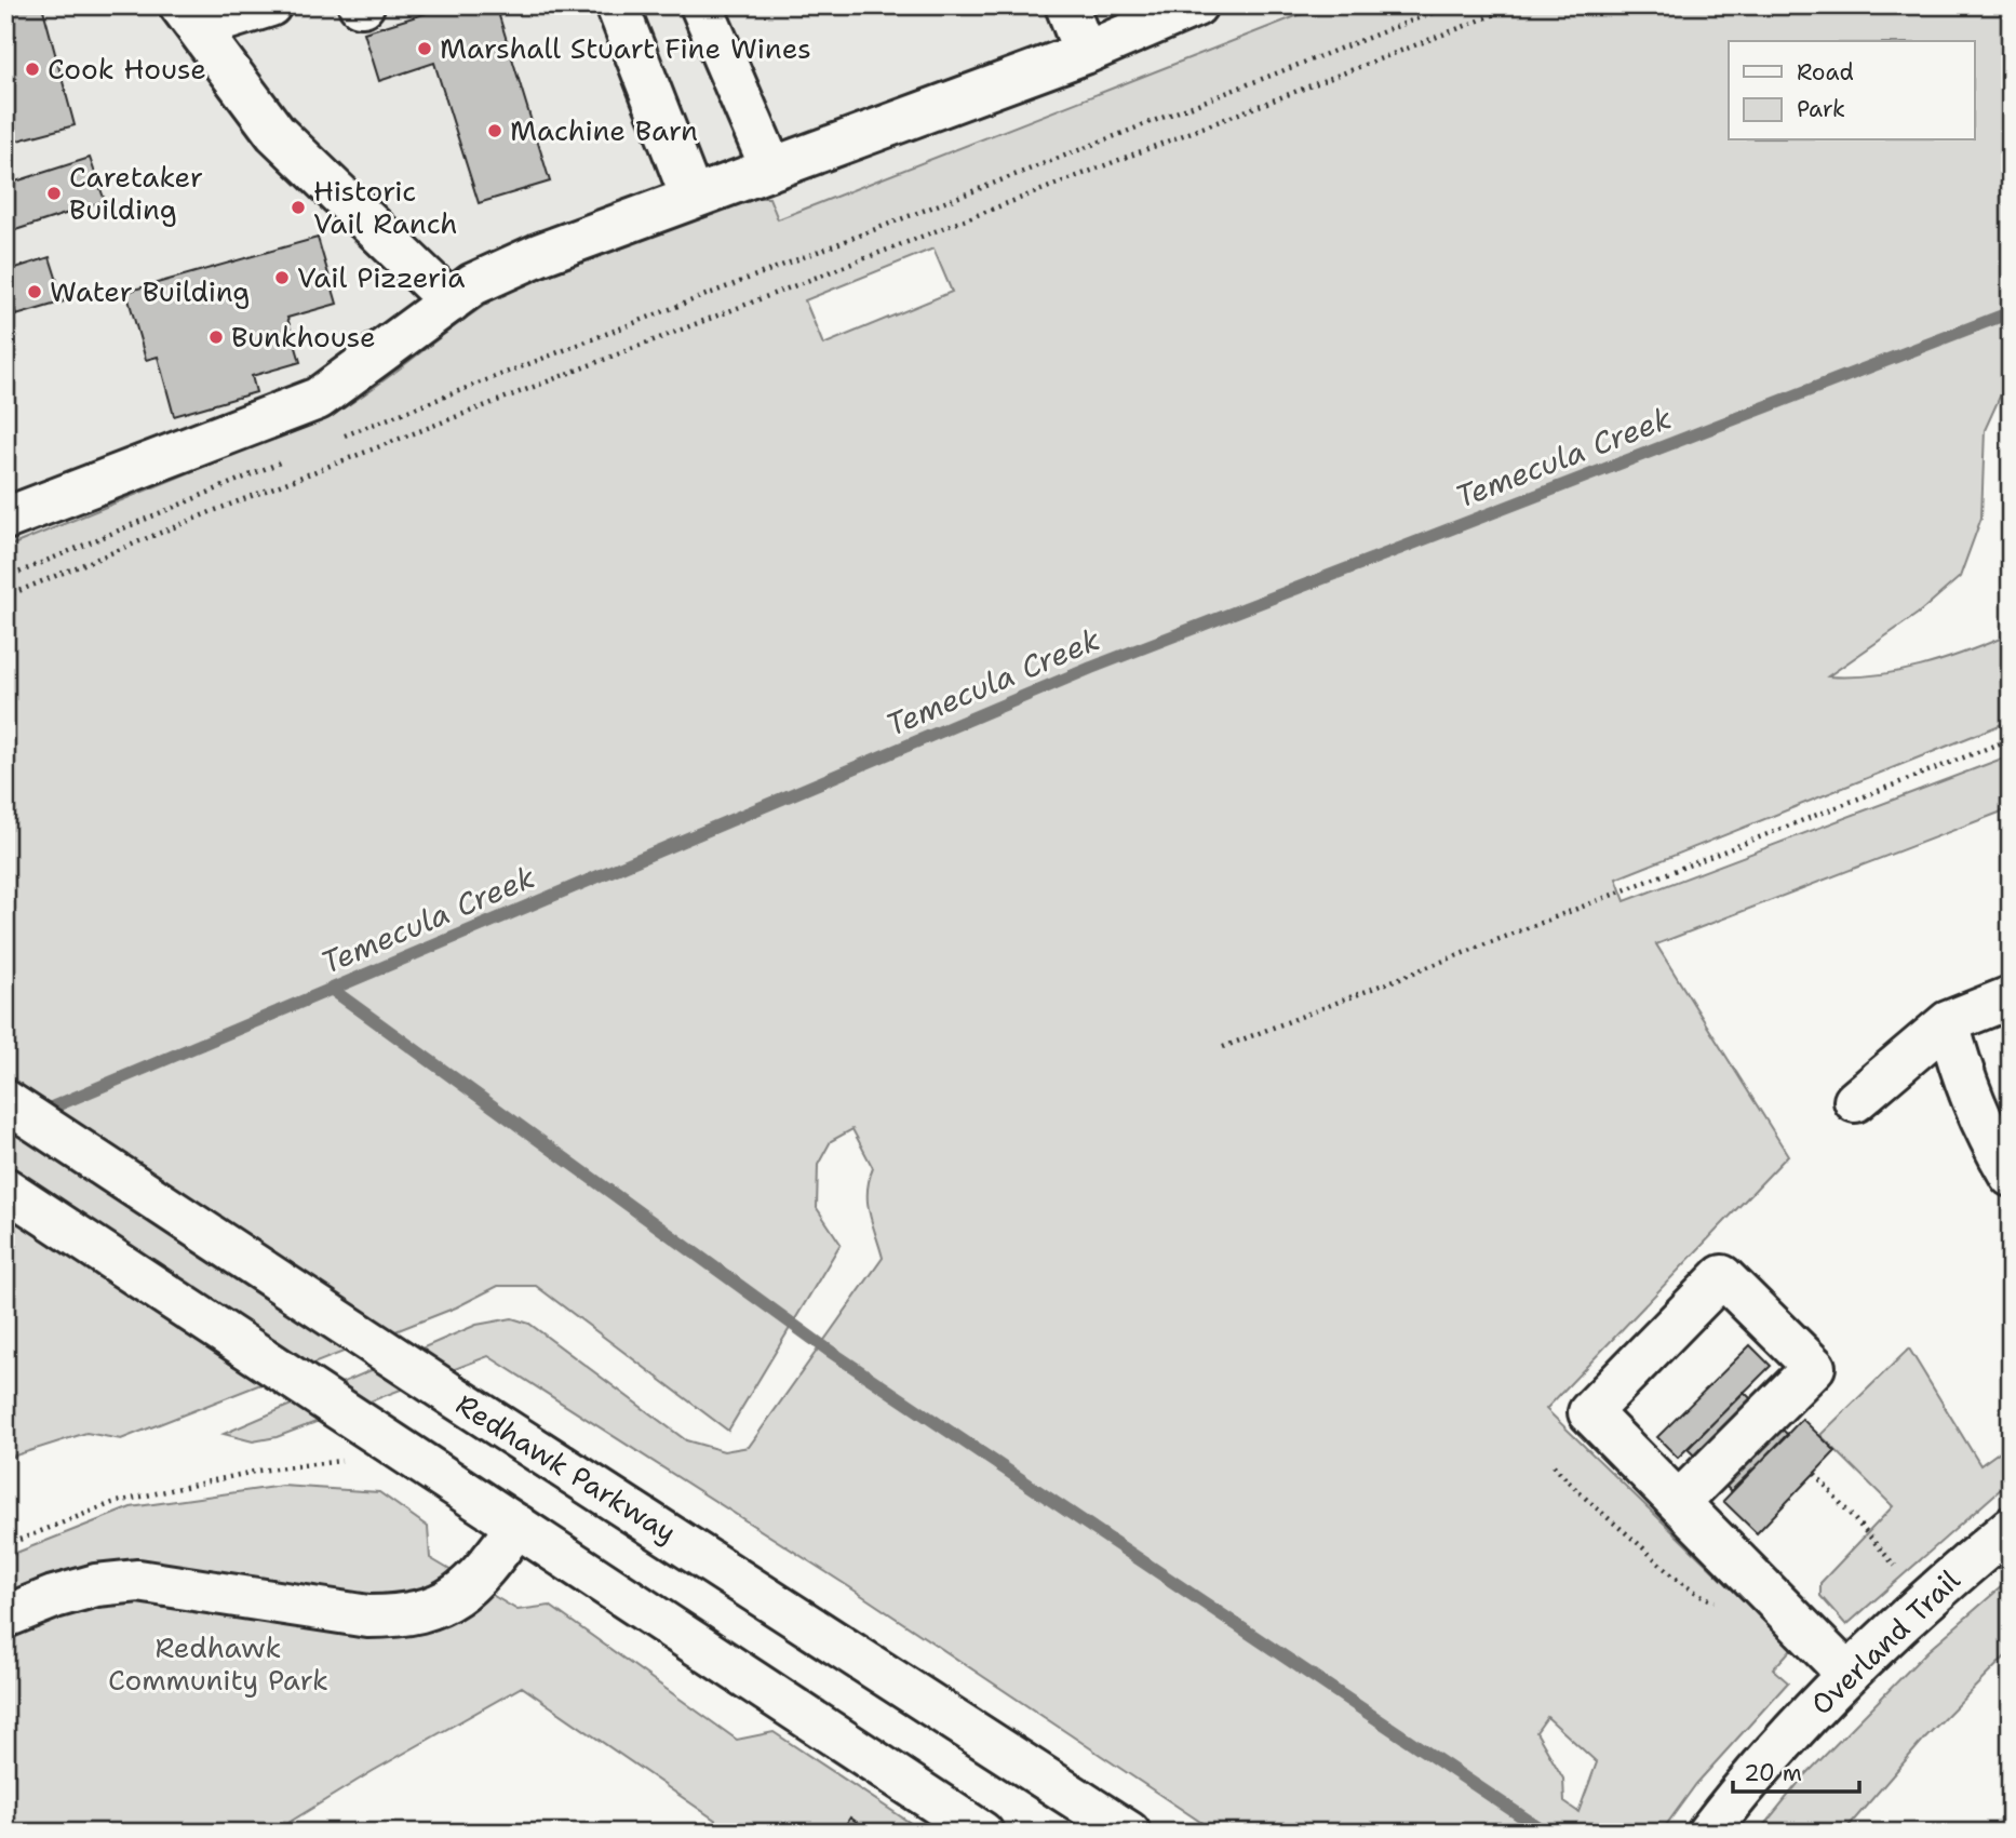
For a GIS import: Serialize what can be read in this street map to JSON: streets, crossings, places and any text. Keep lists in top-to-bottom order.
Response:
{
  "streets": {
    "main road": ["Redhawk Parkway", "Overland Trail"]
  },
  "water": ["Temecula Creek"],
  "parks": ["Redhawk Community Park"],
  "places": [
    "Marshall Stuart Fine Wines",
    "Cook House",
    "Machine Barn",
    "Caretaker Building",
    "Historic Vail Ranch",
    "Vail Pizzeria",
    "Water Building",
    "Bunkhouse"
  ],
  "legend": ["Road", "Park"],
  "scale_bar": "20 m"
}
